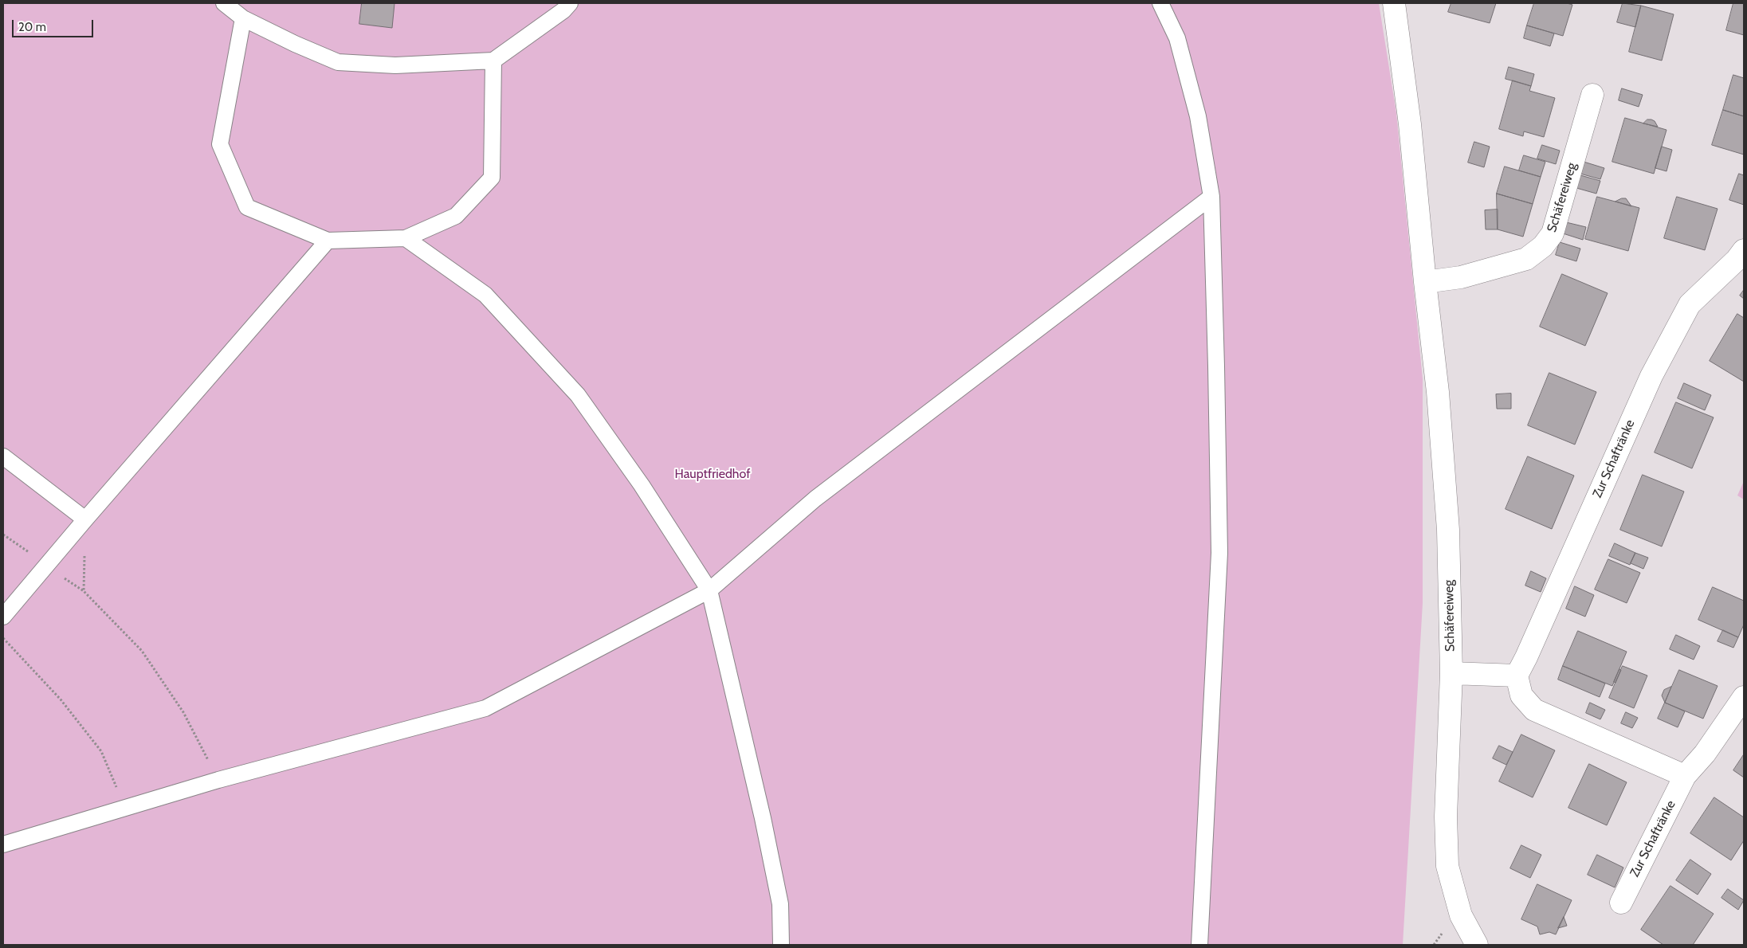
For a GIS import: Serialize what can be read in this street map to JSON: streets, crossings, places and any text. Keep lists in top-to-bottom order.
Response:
{
  "streets": {
    "street": ["Schäfereiweg", "Zur Schaftränke"]
  },
  "parks": ["Hauptfriedhof"],
  "scale_bar": "20 m"
}
